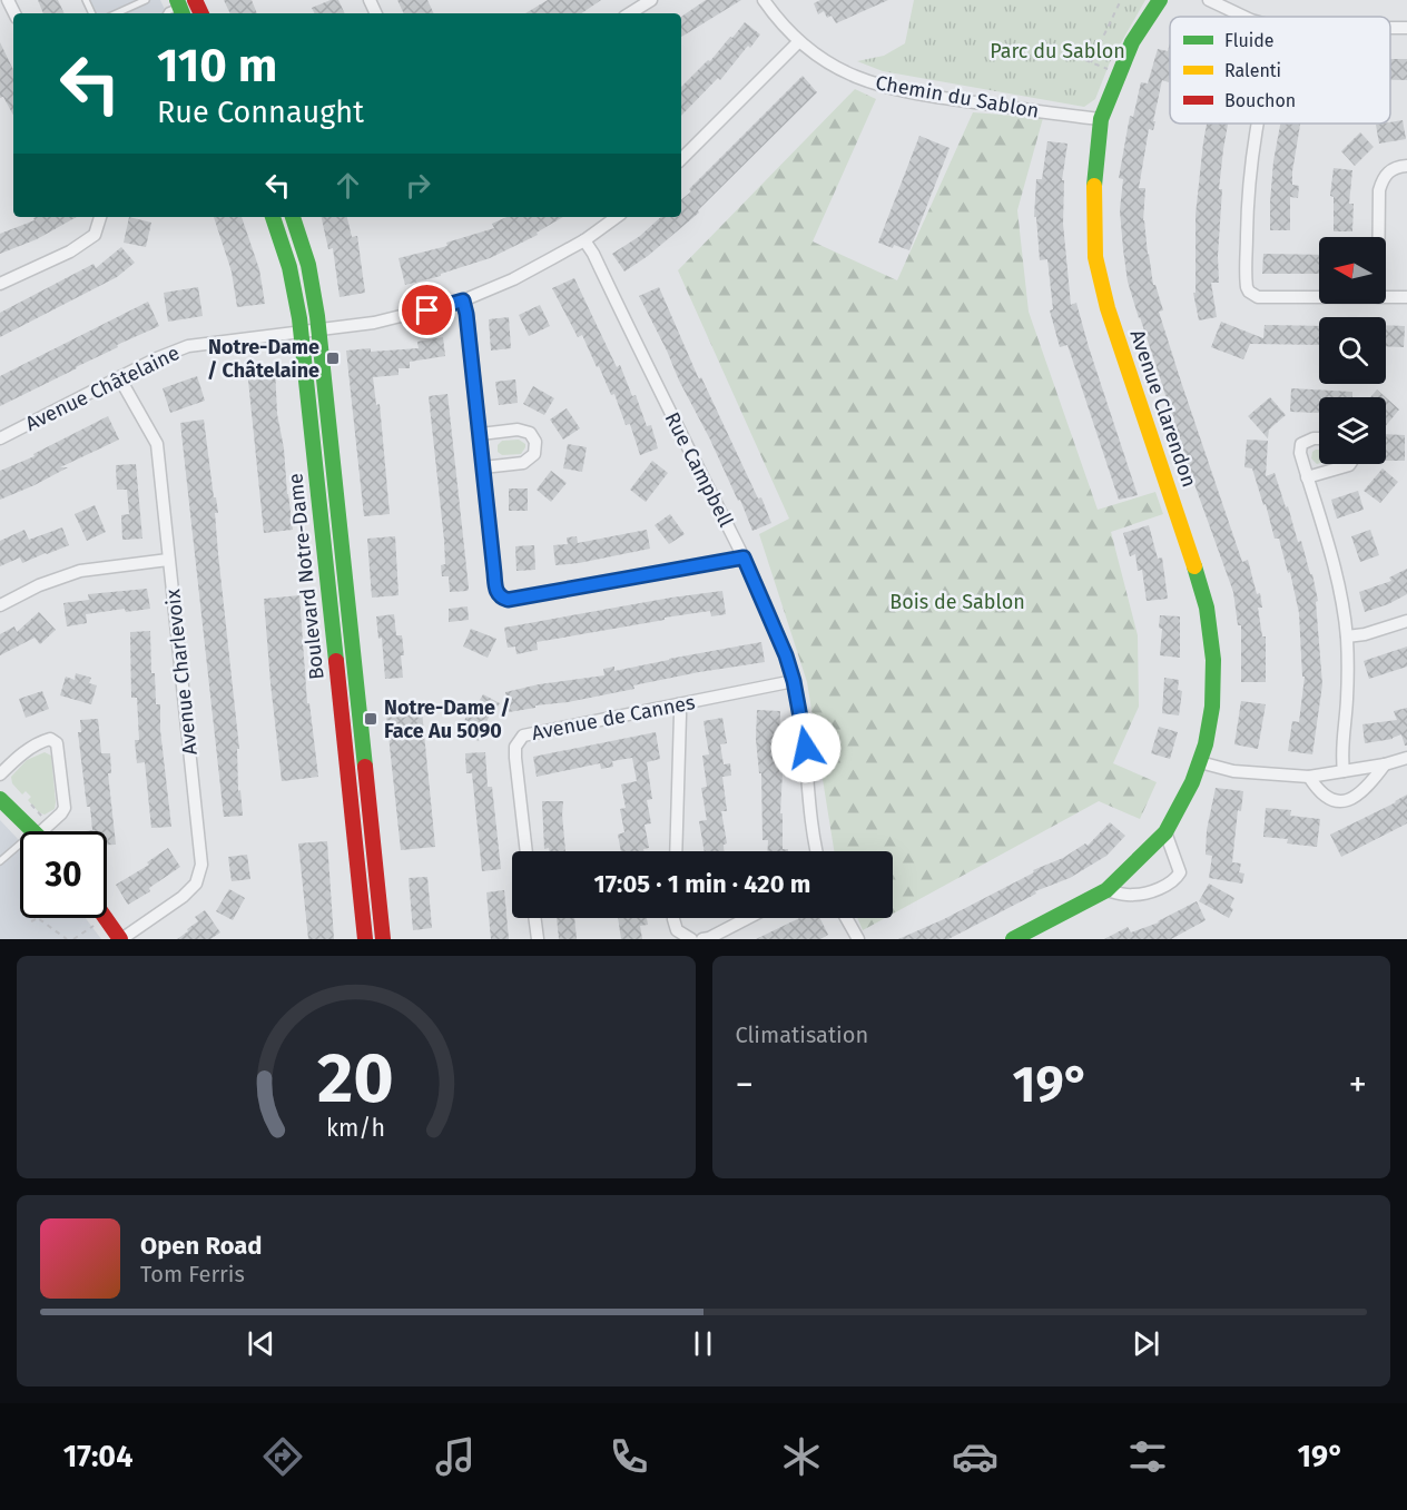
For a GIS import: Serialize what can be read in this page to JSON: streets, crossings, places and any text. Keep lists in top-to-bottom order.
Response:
{
  "streets": {
    "street": [
      "Chemin du Sablon",
      "Avenue Châtelaine",
      "Avenue Clarendon",
      "Rue Campbell",
      "Boulevard Notre-Dame",
      "Avenue Charlevoix",
      "Avenue de Cannes"
    ]
  },
  "crossings": [
    ["Chemin du Sablon", "Avenue Clarendon"],
    ["Avenue Châtelaine", "Rue Campbell"],
    ["Avenue Châtelaine", "Boulevard Notre-Dame"],
    ["Avenue Châtelaine", "Avenue Charlevoix"],
    ["Rue Campbell", "Avenue de Cannes"]
  ],
  "parks": ["Parc du Sablon", "Bois de Sablon"],
  "places": {
    "transit": ["Notre-Dame / Châtelaine", "Notre-Dame / Face Au 5090"]
  },
  "legend": ["Fluide", "Ralenti", "Bouchon"],
  "north": "left",
  "page": {
    "turn": ["110 m", "Rue Connaught"],
    "limit": "30",
    "trip": "17:05 · 1 min · 420 m",
    "tile": "Climatisation",
    "heat": ["−", "19°", "+"],
    "song": ["Open Road", "Tom Ferris"],
    "tabs": ["17:04", "19°"],
    "gauge": ["20", "km/h"]
  }
}
